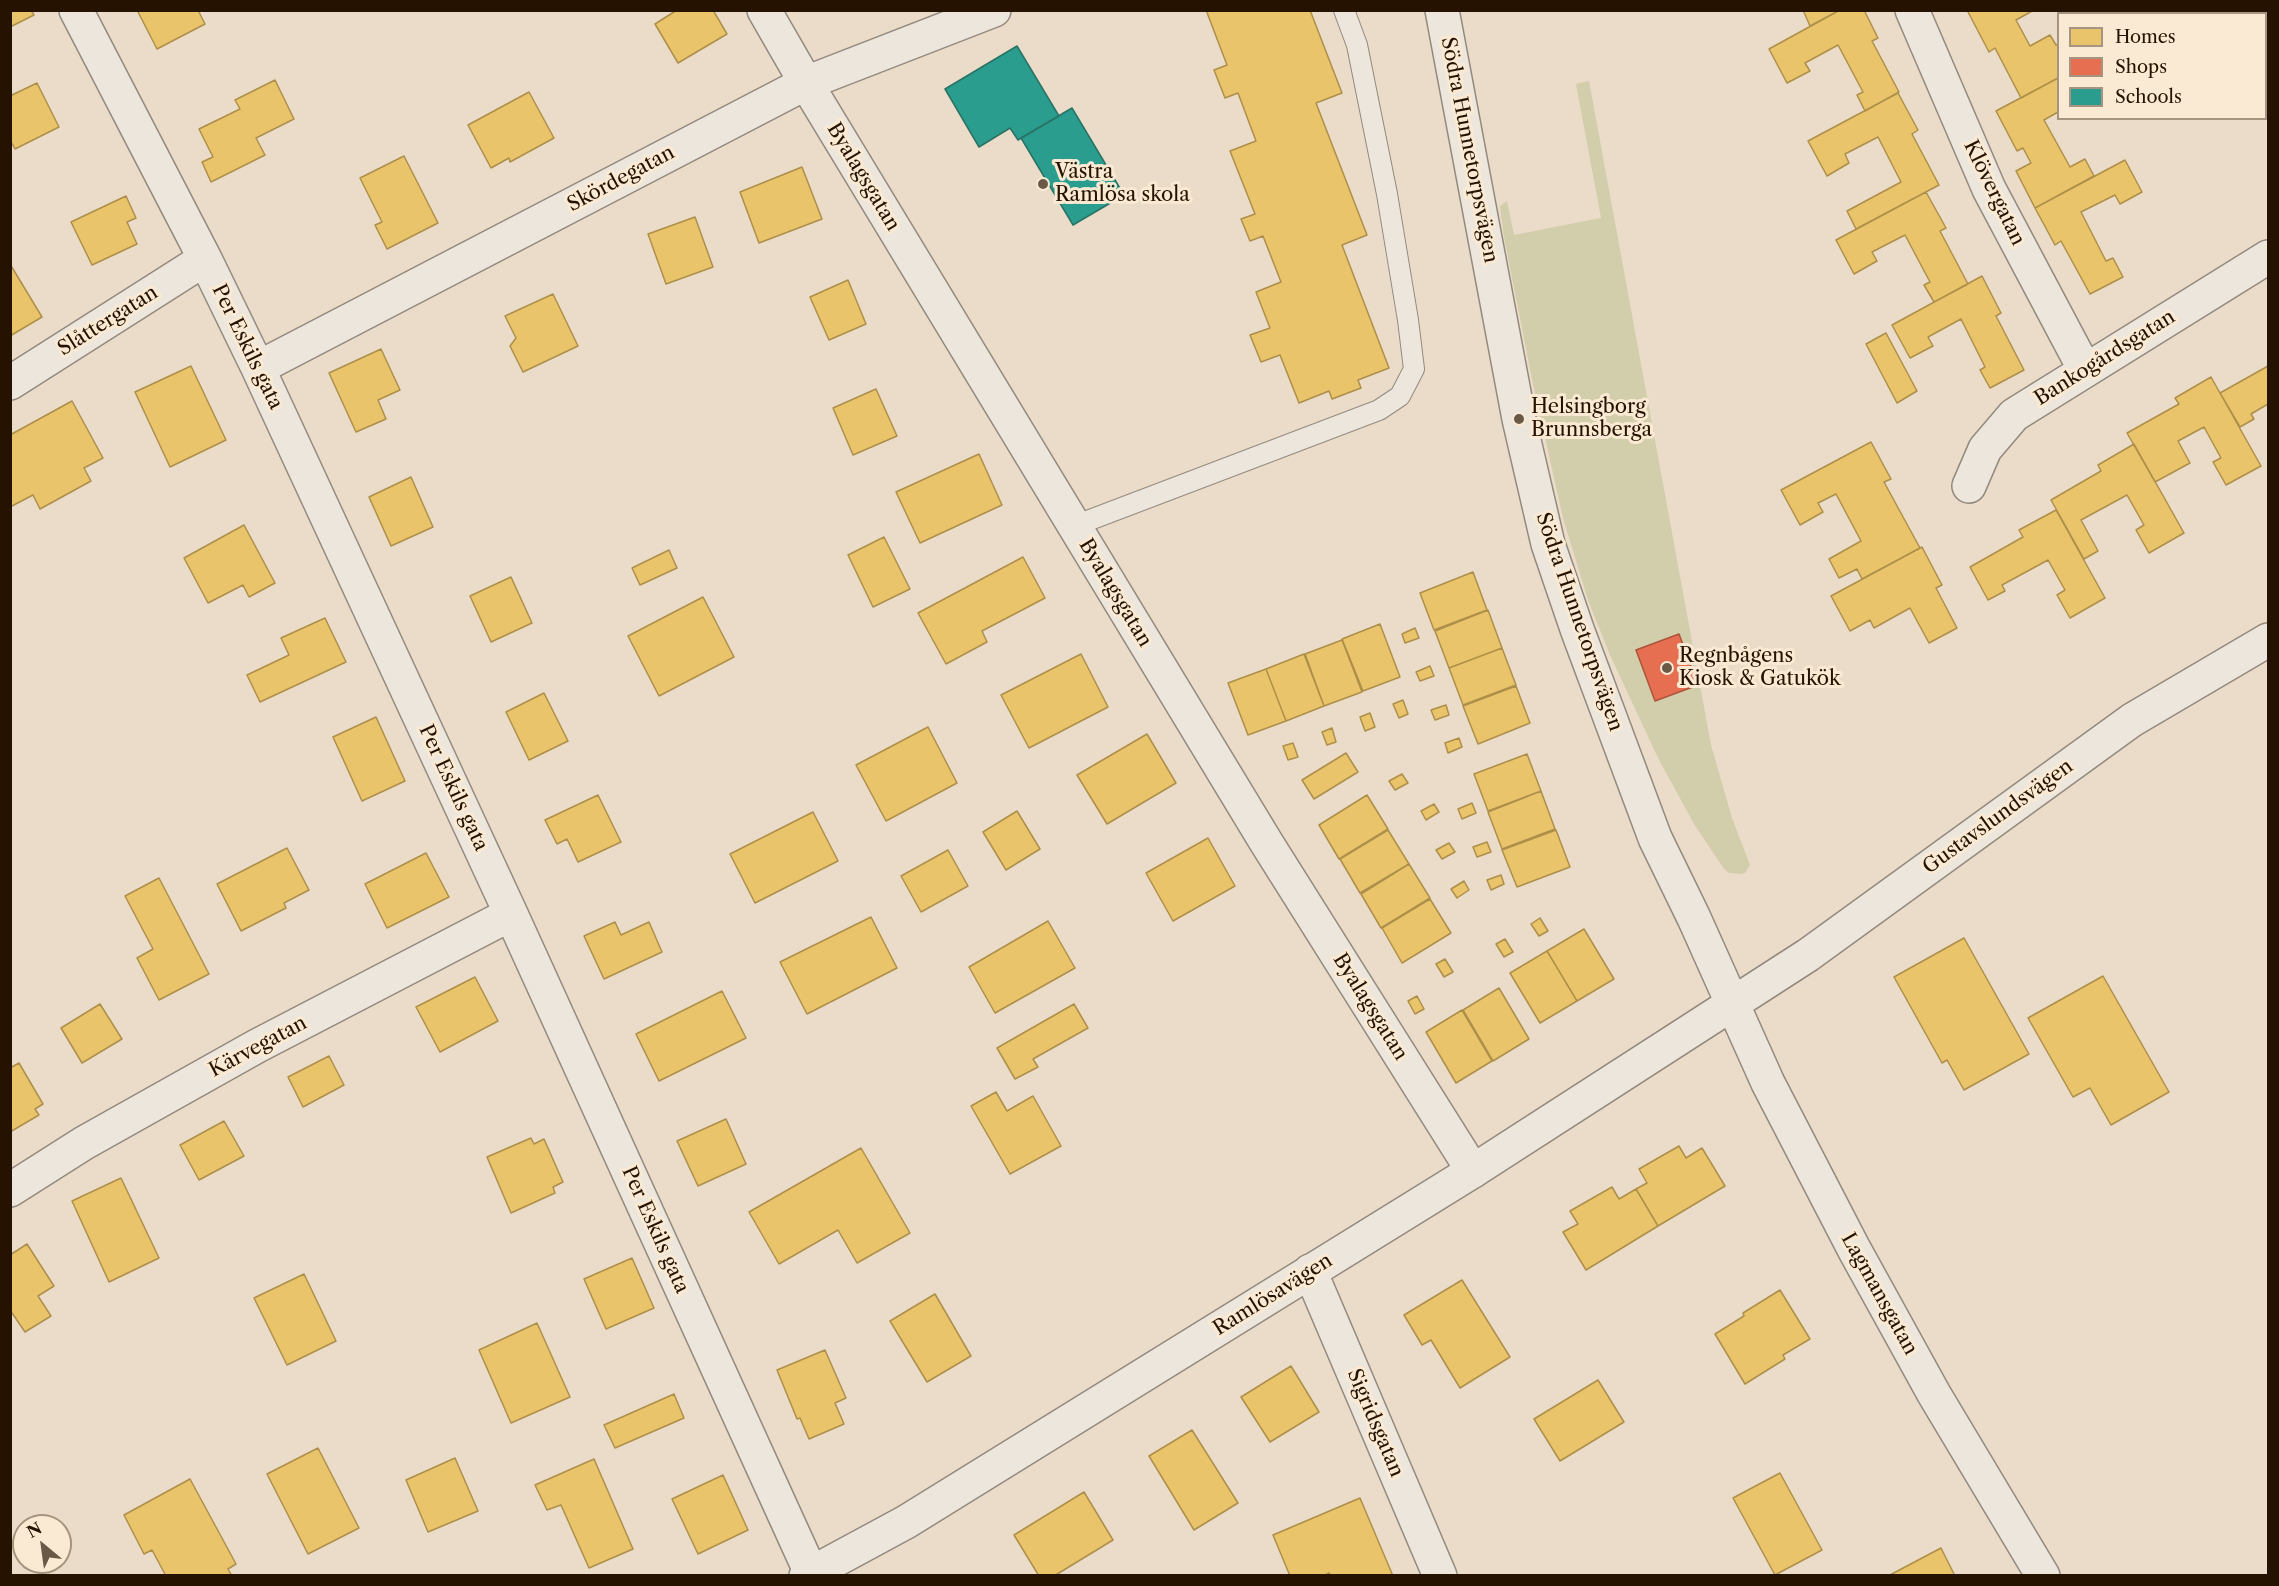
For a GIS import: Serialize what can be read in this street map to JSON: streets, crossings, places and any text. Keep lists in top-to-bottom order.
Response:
{
  "streets": {
    "street": [
      "Södra Hunnetorpsvägen",
      "Byalagsgatan",
      "Skördegatan",
      "Klövergatan",
      "Slåttergatan",
      "Per Eskils gata",
      "Bankogårdsgatan",
      "Gustavslundsvägen",
      "Kärvegatan",
      "Lagmansgatan",
      "Ramlösavägen",
      "Sigridsgatan"
    ]
  },
  "crossings": [
    ["Södra Hunnetorpsvägen", "Gustavslundsvägen"],
    ["Södra Hunnetorpsvägen", "Lagmansgatan"],
    ["Södra Hunnetorpsvägen", "Ramlösavägen"],
    ["Byalagsgatan", "Skördegatan"],
    ["Byalagsgatan", "Ramlösavägen"],
    ["Skördegatan", "Per Eskils gata"],
    ["Klövergatan", "Bankogårdsgatan"],
    ["Slåttergatan", "Per Eskils gata"],
    ["Per Eskils gata", "Kärvegatan"],
    ["Per Eskils gata", "Ramlösavägen"],
    ["Gustavslundsvägen", "Lagmansgatan"],
    ["Gustavslundsvägen", "Ramlösavägen"],
    ["Lagmansgatan", "Ramlösavägen"],
    ["Ramlösavägen", "Sigridsgatan"]
  ],
  "places": ["Västra Ramlösa skola", "Helsingborg Brunnsberga", "Regnbågens Kiosk & Gatukök"],
  "legend": ["Homes", "Shops", "Schools"],
  "north": "top left"
}
